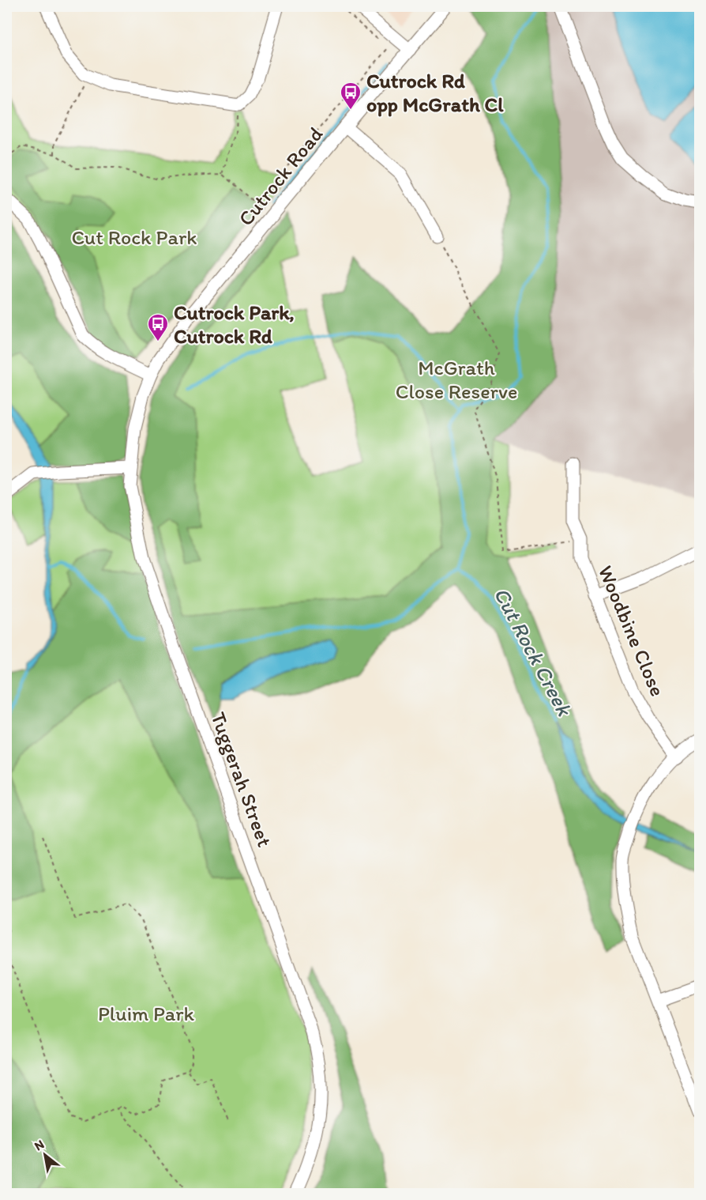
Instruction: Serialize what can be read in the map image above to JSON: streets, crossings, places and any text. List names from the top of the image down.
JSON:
{
  "streets": {
    "street": ["Cutrock Road", "Woodbine Close", "Tuggerah Street"]
  },
  "crossings": [
    ["Cutrock Road", "Tuggerah Street"]
  ],
  "water": ["Cut Rock Creek"],
  "parks": ["Cut Rock Park", "McGrath Close Reserve", "Pluim Park"],
  "places": {
    "bus stop": ["Cutrock Rd opp McGrath Cl", "Cutrock Park, Cutrock Rd"]
  },
  "north": "top left"
}
